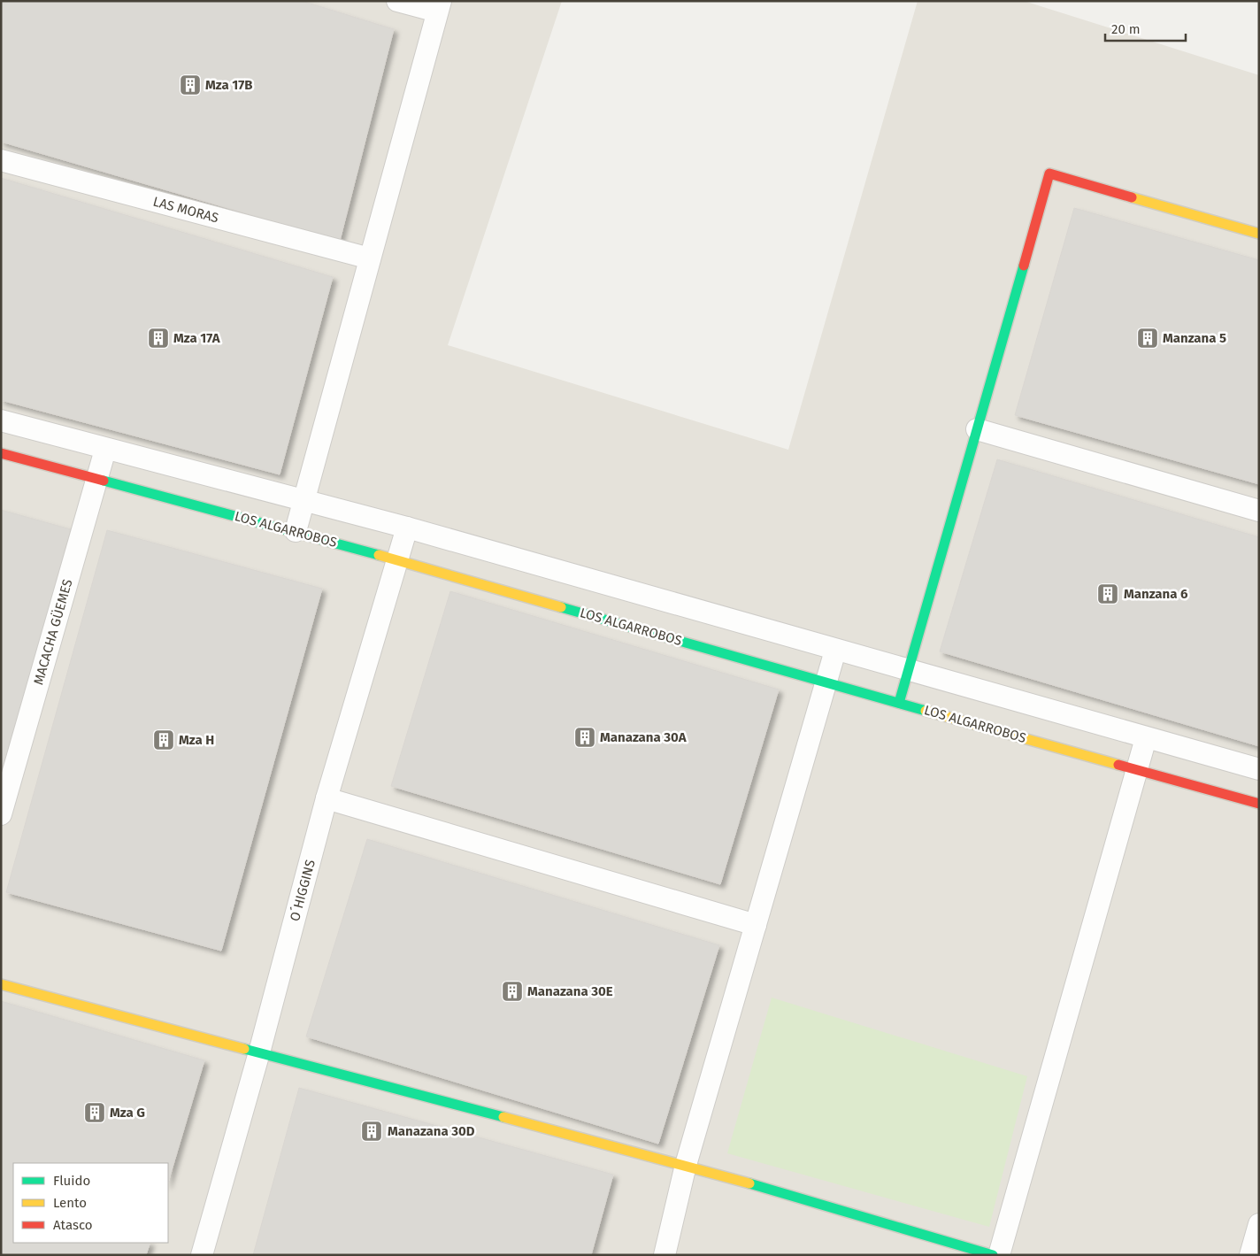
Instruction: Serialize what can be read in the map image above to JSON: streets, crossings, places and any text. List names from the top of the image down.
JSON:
{
  "streets": {
    "street": [
      "LAS MORAS",
      "LOS ALGARROBOS",
      "MACACHA GÜEMES",
      "O´HIGGINS"
    ]
  },
  "crossings": [
    ["LOS ALGARROBOS", "MACACHA GÜEMES"],
    ["LOS ALGARROBOS", "O´HIGGINS"]
  ],
  "places": {
    "building": [
      "Mza 17B",
      "Mza 17A",
      "Manzana 5",
      "Manzana 6",
      "Manazana 30A",
      "Mza H",
      "Manazana 30E",
      "Mza G",
      "Manazana 30D"
    ]
  },
  "legend": ["Fluido", "Lento", "Atasco"],
  "scale_bar": "20 m"
}
